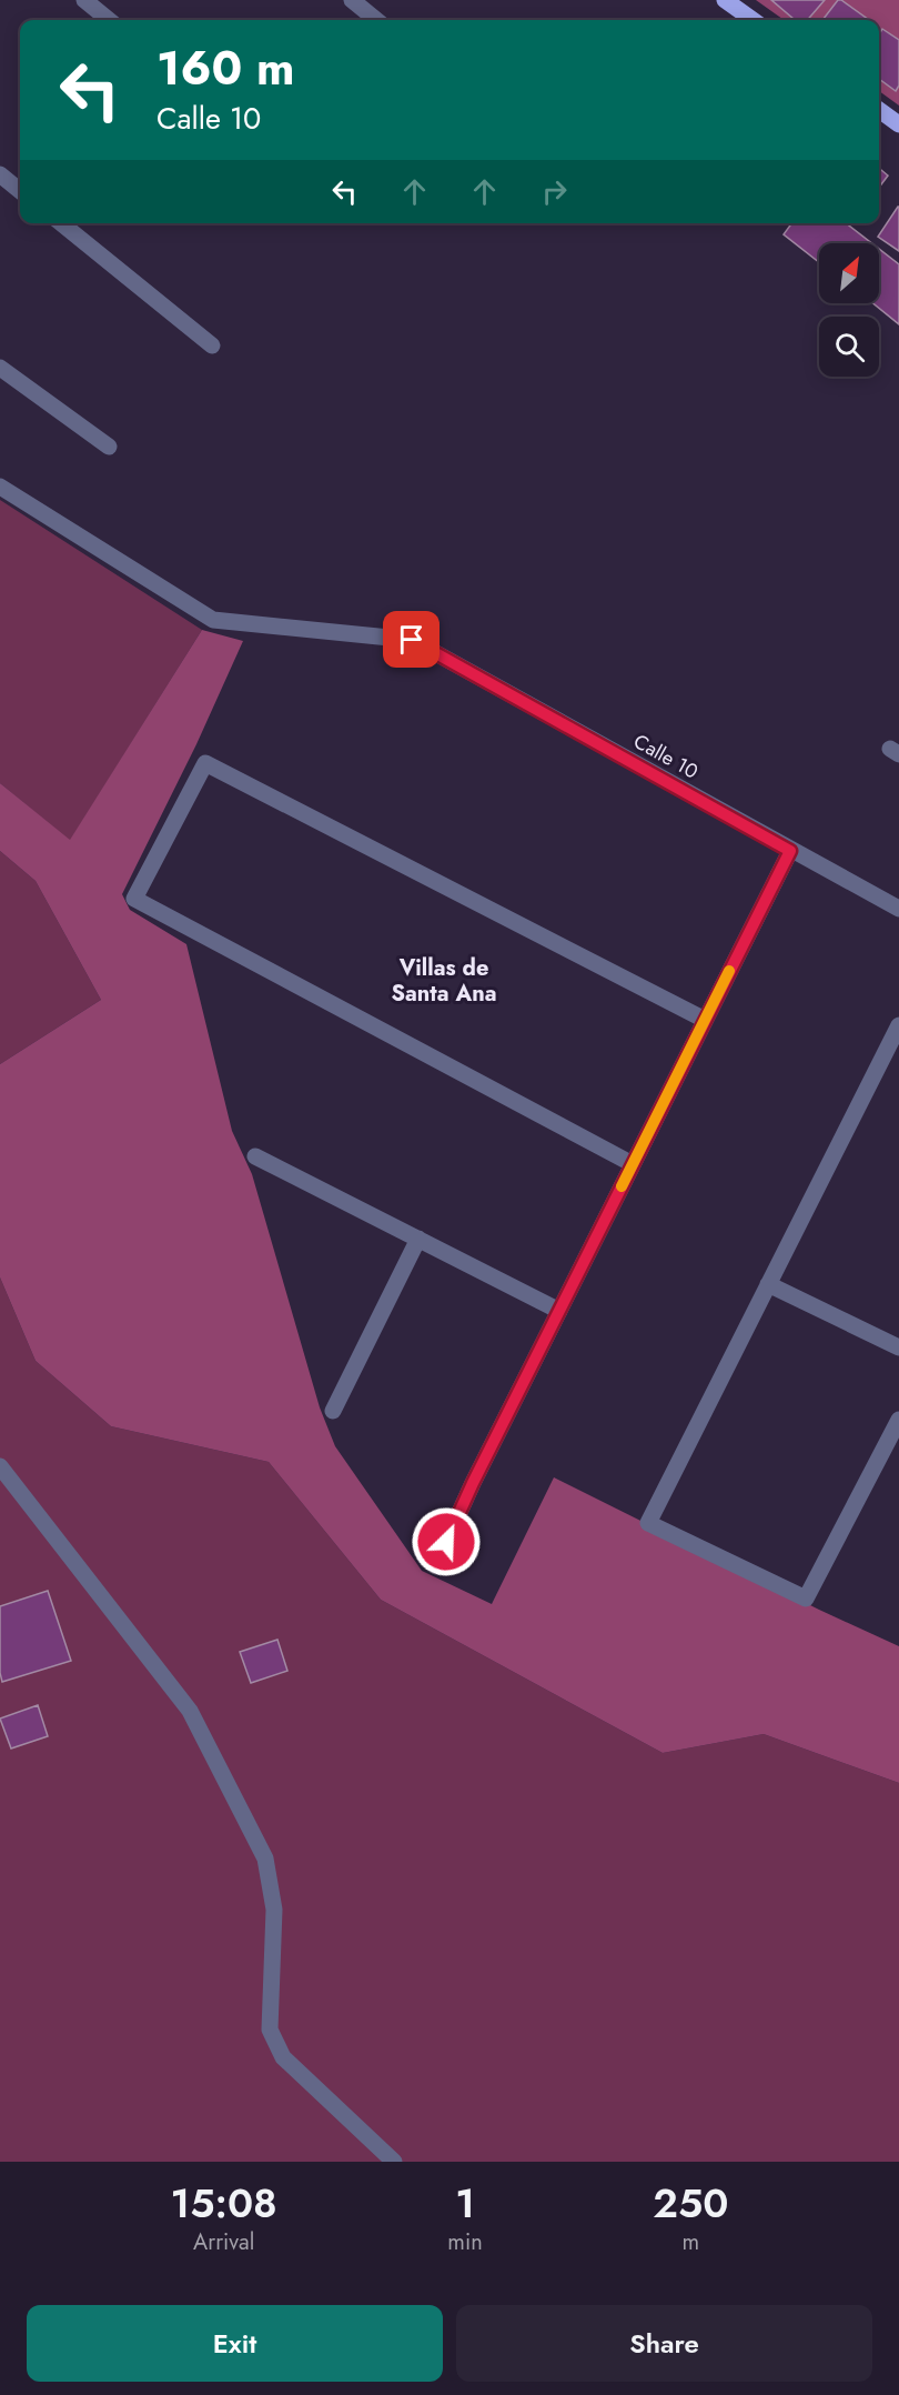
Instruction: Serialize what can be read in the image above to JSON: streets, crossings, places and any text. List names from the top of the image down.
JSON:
{
  "streets": {
    "street": ["Calle 10"]
  },
  "districts": ["Villas de Santa Ana"],
  "north": "top right",
  "page": {
    "turn": ["160 m", "Calle 10"],
    "eta": [
      "15:08",
      "Arrival",
      "1",
      "min",
      "250",
      "m"
    ],
    "buttons": ["Exit", "Share"]
  }
}
